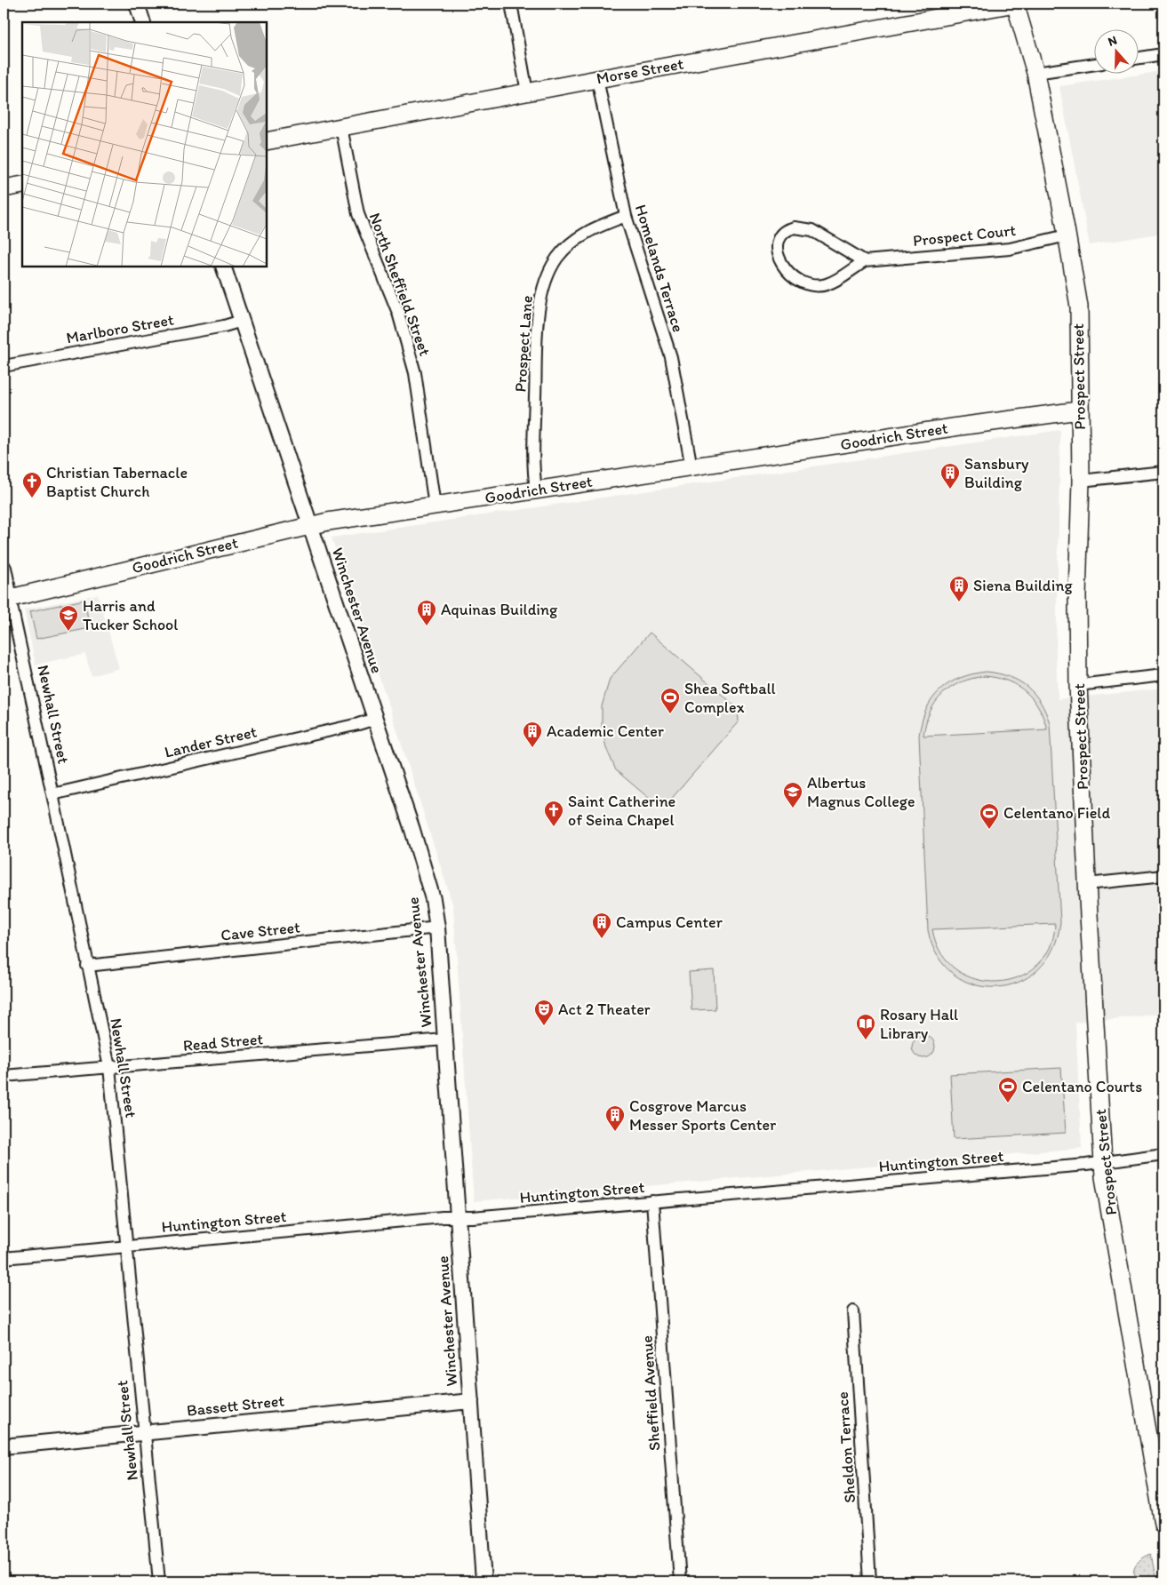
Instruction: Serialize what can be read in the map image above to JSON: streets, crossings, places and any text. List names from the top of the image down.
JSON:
{
  "streets": {
    "main road": ["Morse Street", "Prospect Street", "Goodrich Street"],
    "street": [
      "Prospect Court",
      "Homelands Terrace",
      "North Sheffield Street",
      "Marlboro Street",
      "Prospect Lane",
      "Winchester Avenue",
      "Newhall Street",
      "Lander Street",
      "Cave Street",
      "Read Street",
      "Huntington Street",
      "Sheffield Avenue",
      "Bassett Street",
      "Sheldon Terrace"
    ]
  },
  "crossings": [
    ["Morse Street", "Homelands Terrace"],
    ["Morse Street", "North Sheffield Street"],
    ["Morse Street", "Prospect Street"],
    ["Prospect Court", "Prospect Street"],
    ["Homelands Terrace", "Prospect Lane"],
    ["Homelands Terrace", "Goodrich Street"],
    ["North Sheffield Street", "Goodrich Street"],
    ["Marlboro Street", "Winchester Avenue"],
    ["Prospect Lane", "Goodrich Street"],
    ["Prospect Street", "Goodrich Street"],
    ["Prospect Street", "Huntington Street"],
    ["Goodrich Street", "Winchester Avenue"],
    ["Goodrich Street", "Newhall Street"],
    ["Winchester Avenue", "Lander Street"],
    ["Winchester Avenue", "Cave Street"],
    ["Winchester Avenue", "Read Street"],
    ["Winchester Avenue", "Huntington Street"],
    ["Winchester Avenue", "Bassett Street"],
    ["Newhall Street", "Lander Street"],
    ["Newhall Street", "Cave Street"],
    ["Newhall Street", "Read Street"],
    ["Newhall Street", "Huntington Street"],
    ["Newhall Street", "Bassett Street"],
    ["Huntington Street", "Sheffield Avenue"]
  ],
  "places": {
    "building": [
      "Sansbury Building",
      "Siena Building",
      "Aquinas Building",
      "Academic Center",
      "Campus Center",
      "Cosgrove Marcus Messer Sports Center"
    ],
    "church": ["Christian Tabernacle Baptist Church", "Saint Catherine of Seina Chapel"],
    "school or university": ["Harris and Tucker School", "Albertus Magnus College"],
    "sports": ["Shea Softball Complex", "Celentano Field", "Celentano Courts"],
    "theatre": ["Act 2 Theater"],
    "library": ["Rosary Hall Library"]
  },
  "north": "top"
}
